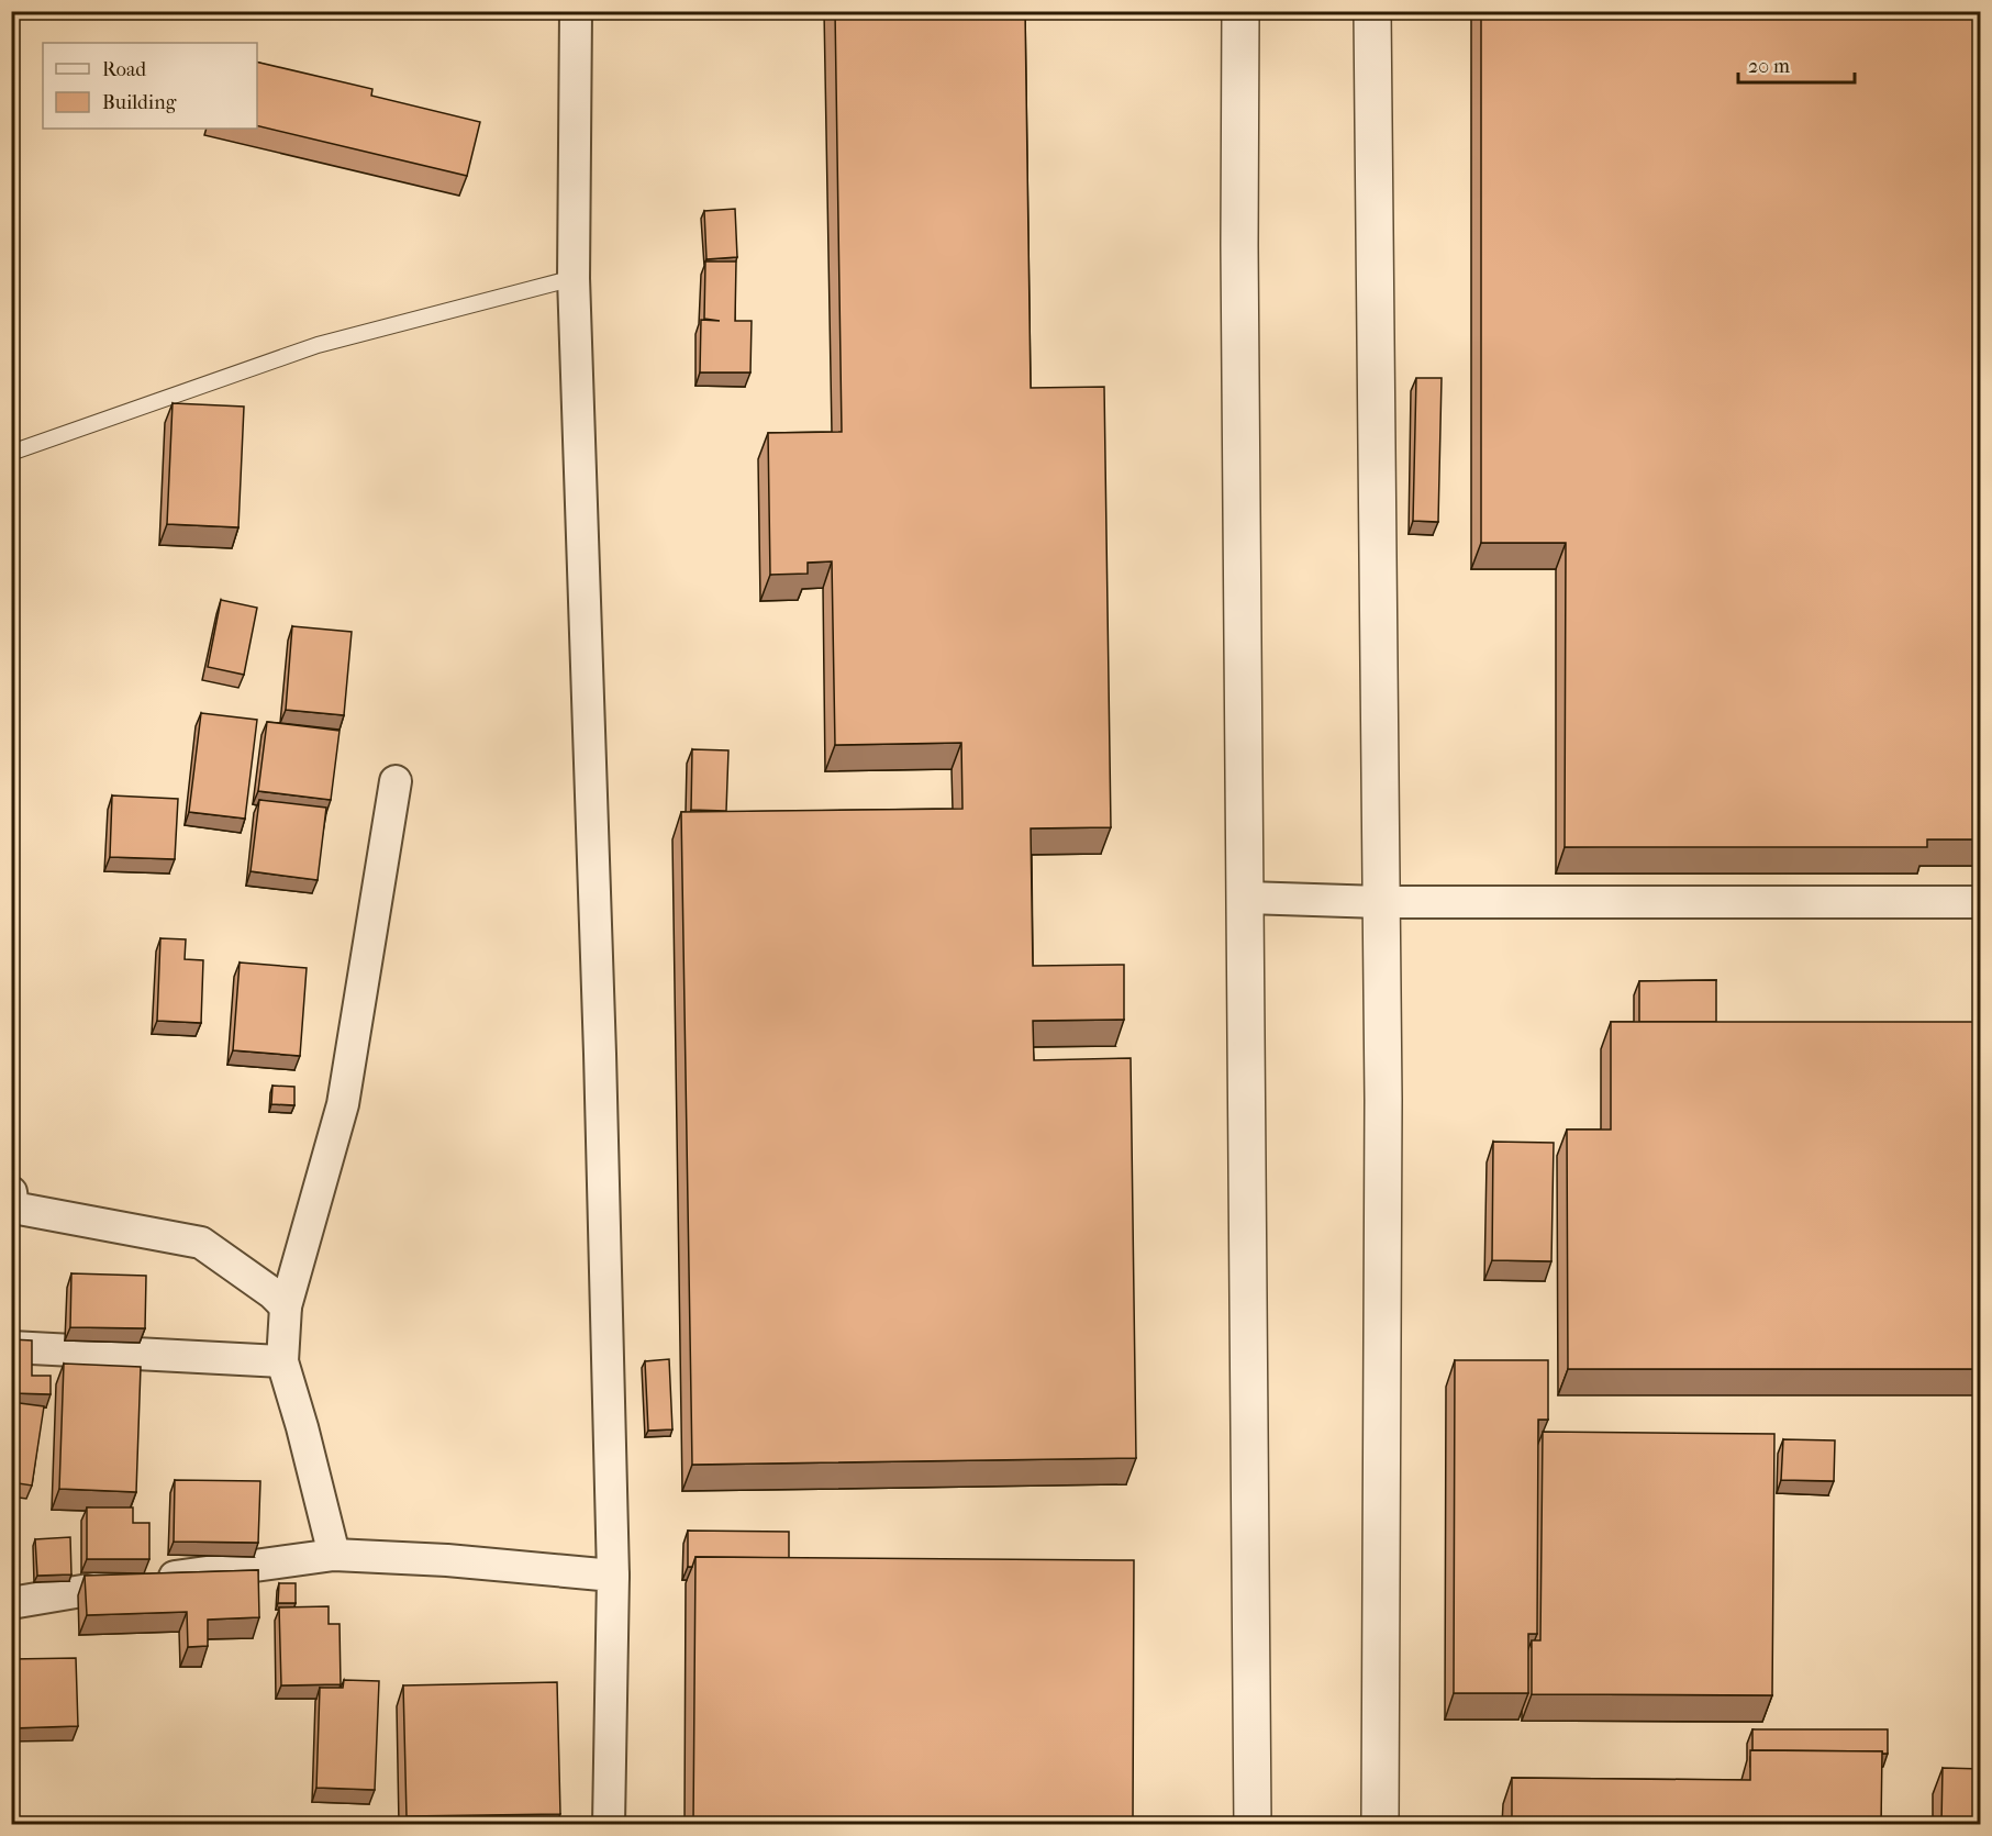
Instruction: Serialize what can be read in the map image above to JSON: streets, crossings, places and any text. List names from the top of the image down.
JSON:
{
  "legend": ["Road", "Building"],
  "scale_bar": "20 m"
}
